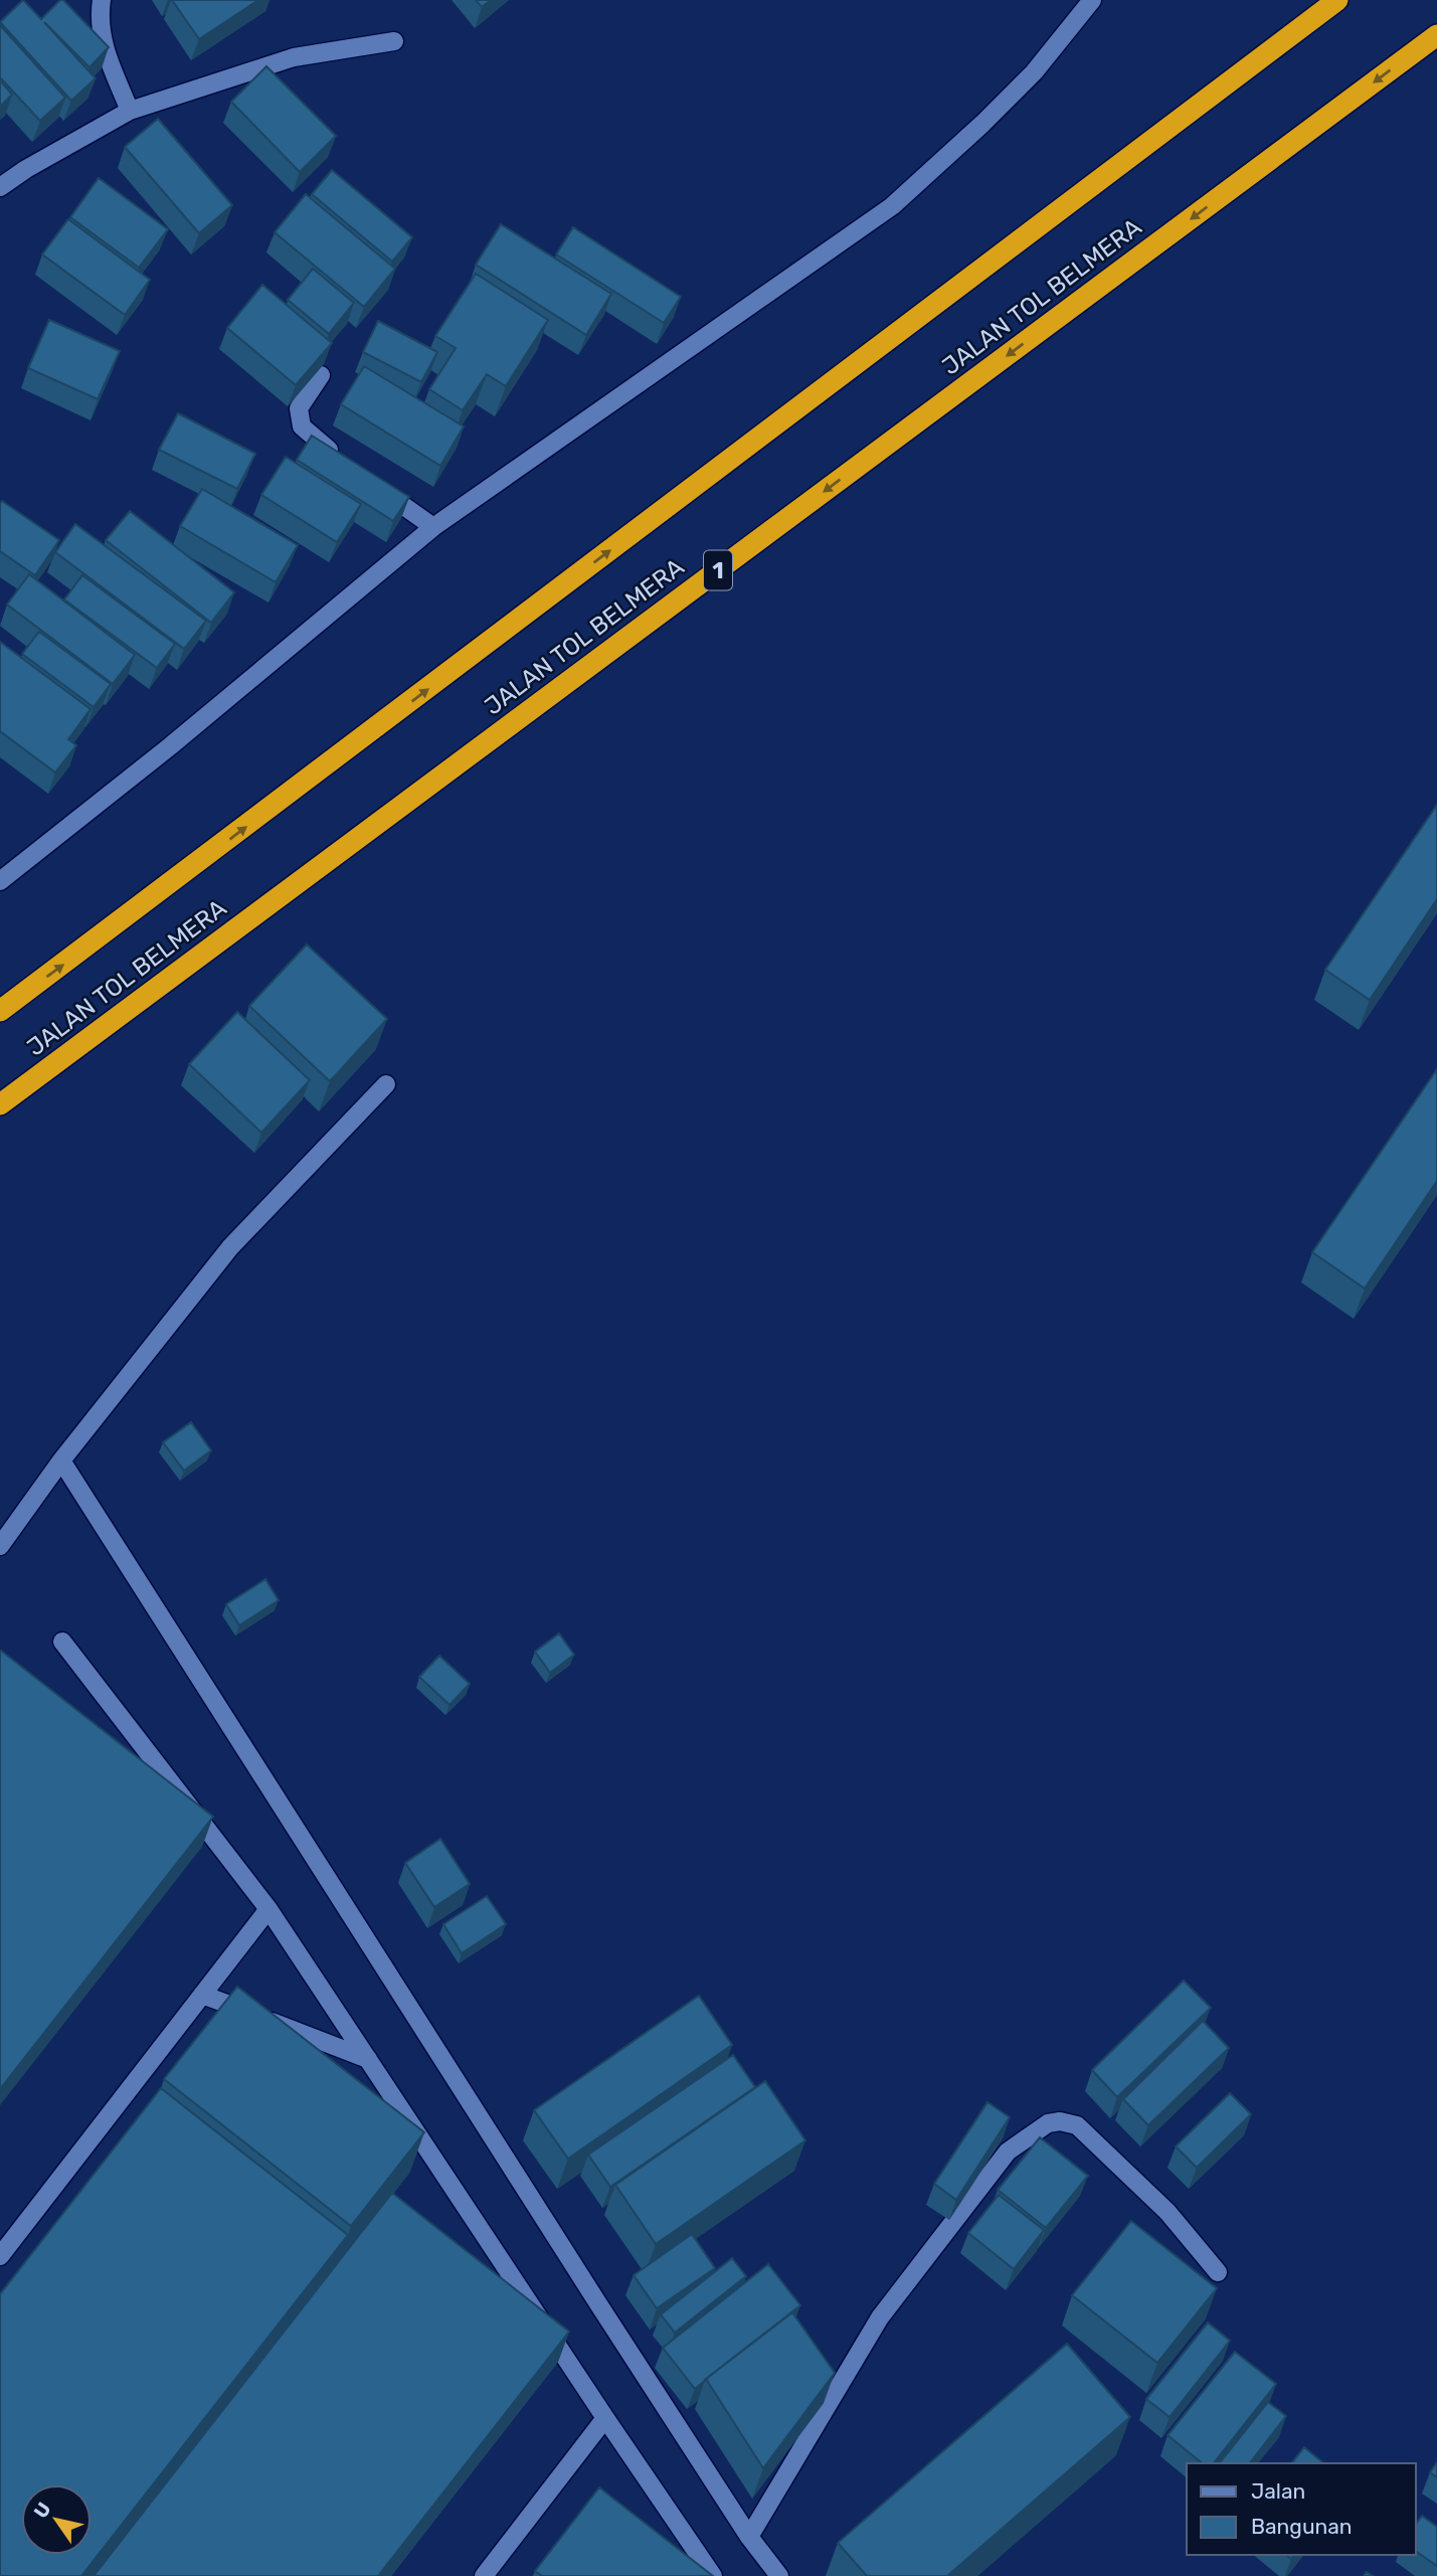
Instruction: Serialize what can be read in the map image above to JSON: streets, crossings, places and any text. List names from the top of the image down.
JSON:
{
  "streets": {
    "highway": ["JALAN TOL BELMERA", "1"]
  },
  "legend": ["Jalan", "Bangunan"],
  "north": "top left"
}
